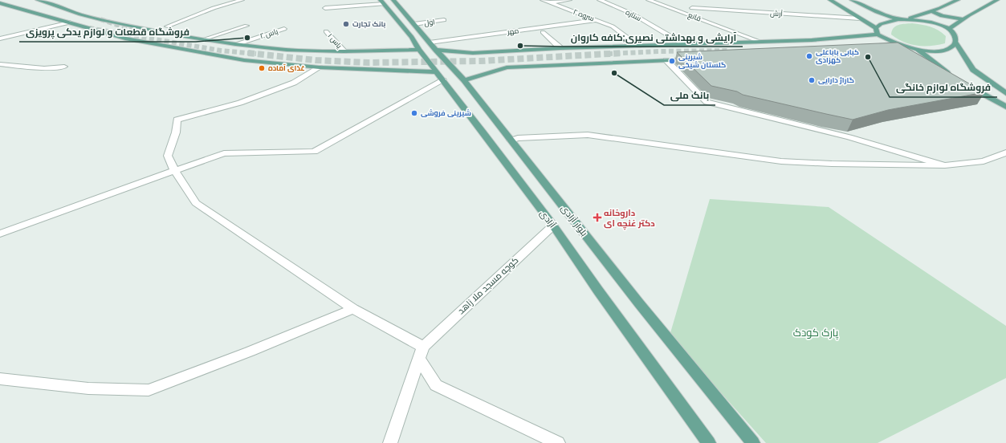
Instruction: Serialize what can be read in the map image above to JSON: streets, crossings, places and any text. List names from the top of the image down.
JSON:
{
  "streets": {
    "main road": ["آزادی", "بلوار آزادی"],
    "street": [
      "آرش",
      "سروه ۲",
      "ستاره",
      "قانع",
      "اول",
      "مهر",
      "یاس ۲",
      "یاس ۱",
      "کوچه مسجد ملا زاهد"
    ]
  },
  "crossings": [
    ["سروه ۲", "مهر"],
    ["اول", "بلوار آزادی"],
    ["مهر", "بلوار آزادی"],
    ["آزادی", "کوچه مسجد ملا زاهد"]
  ],
  "parks": ["پارک کودک"],
  "places": {
    "other": [
      "بانک تجارت",
      "فروشگاه قطعات و لوازم یدکی پرویزی",
      "آرایشی و بهداشتی نصیری;کافه کاروان",
      "کبابی باباعلی کهزادی",
      "فروشگاه لوازم خانگی",
      "شیرینی گلستان شیخی",
      "غذای آماده",
      "بانک ملی",
      "گاراژ دارایی",
      "شیرینی فروشی"
    ],
    "health": ["داروخانه دکتر غنچه ای"]
  }
}
